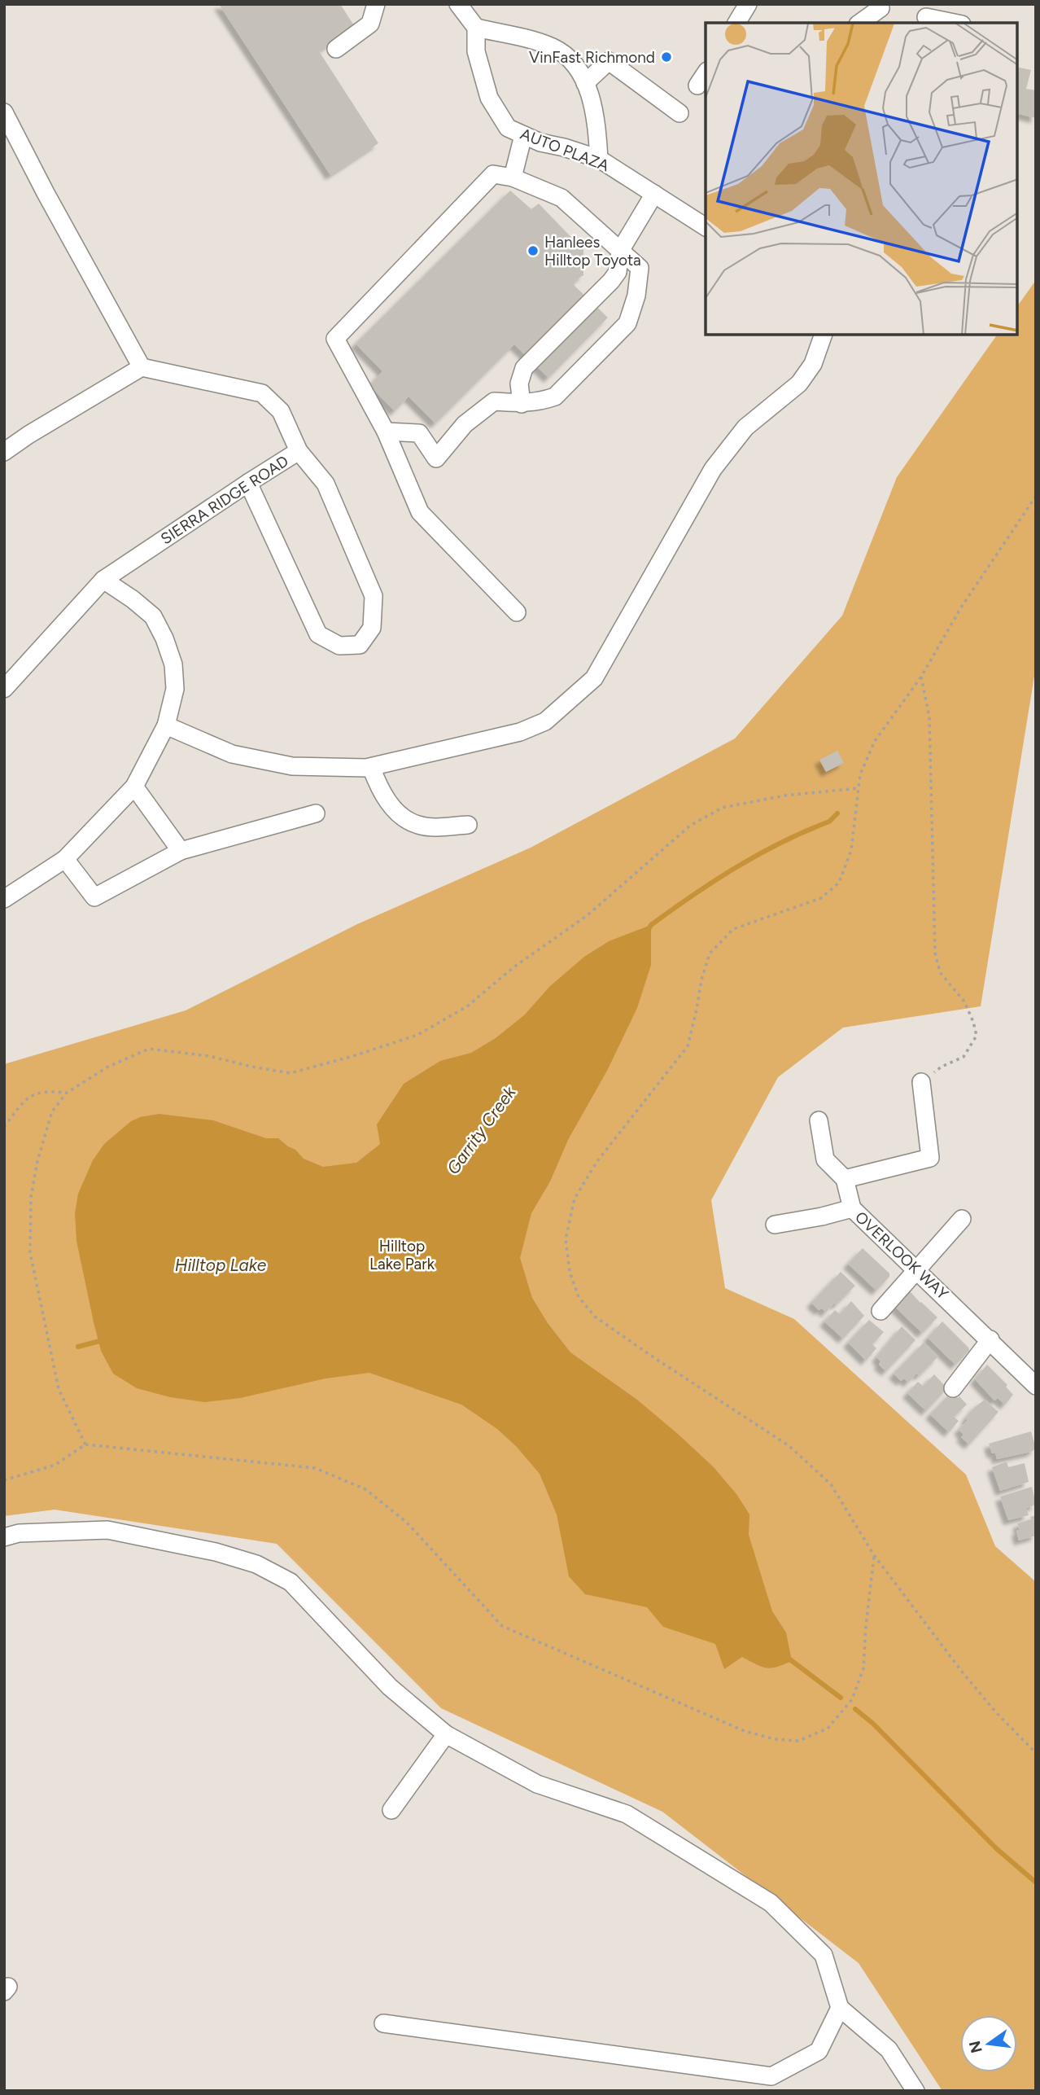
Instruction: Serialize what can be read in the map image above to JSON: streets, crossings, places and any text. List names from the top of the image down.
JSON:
{
  "streets": {
    "street": ["AUTO PLAZA", "SIERRA RIDGE ROAD", "OVERLOOK WAY"]
  },
  "water": ["Garrity Creek", "Hilltop Lake"],
  "parks": ["Hilltop Lake Park"],
  "places": ["VinFast Richmond", "Hanlees Hilltop Toyota"],
  "north": "left"
}
